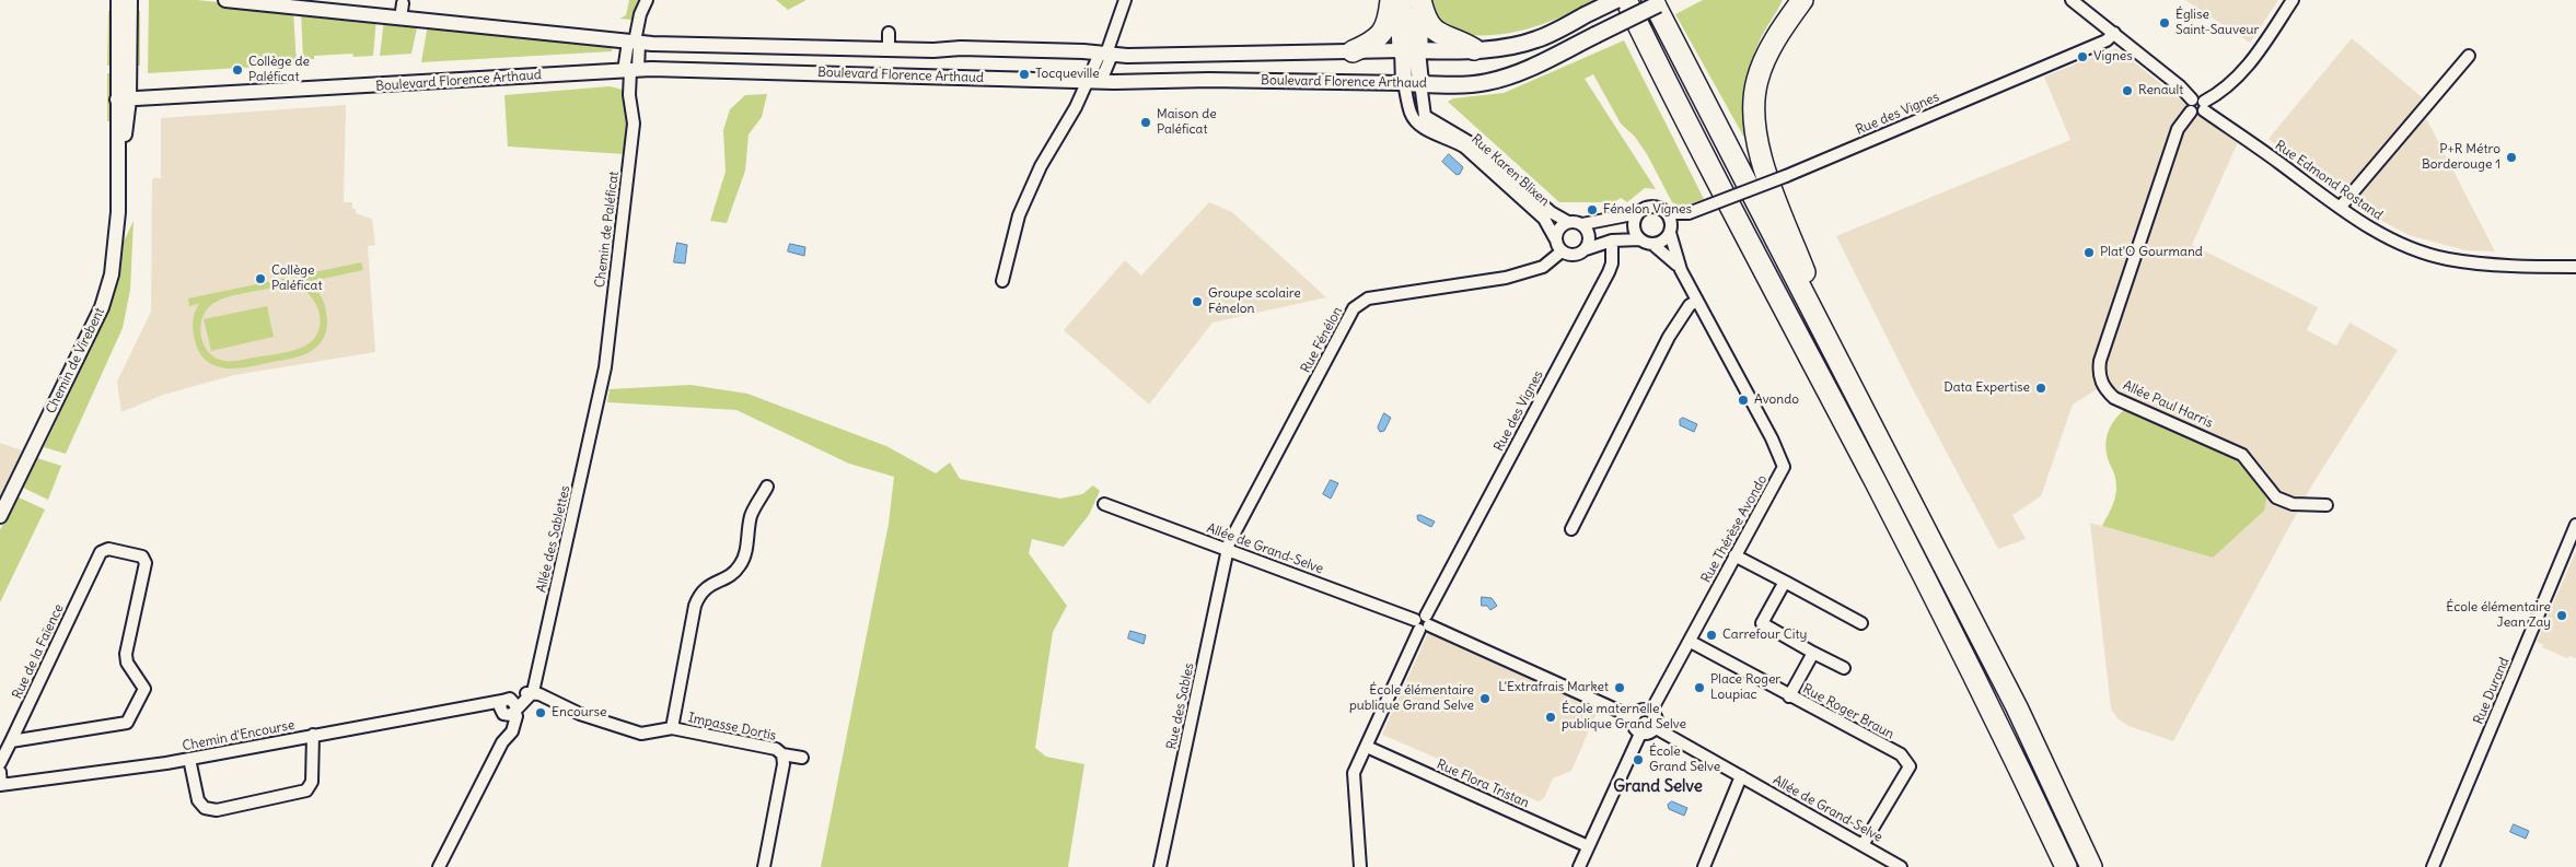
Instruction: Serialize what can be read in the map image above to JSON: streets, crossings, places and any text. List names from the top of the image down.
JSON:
{
  "streets": {
    "main road": ["Boulevard Florence Arthaud"],
    "street": [
      "Rue des Vignes",
      "Rue Karen Blixen",
      "Rue Edmond Rostand",
      "Chemin de Paléficat",
      "Rue Fénélon",
      "Chemin de Virebent",
      "Allée Paul Harris",
      "Rue Thérèse Avondo",
      "Allée des Sablettes",
      "Allée de Grand-Selve",
      "Rue de la Faïence",
      "Rue Durand",
      "Rue des Sables",
      "Rue Roger Braun",
      "Impasse Dortis",
      "Chemin d'Encourse",
      "Rue Flora Tristan"
    ]
  },
  "crossings": [
    ["Boulevard Florence Arthaud", "Rue Karen Blixen"],
    ["Boulevard Florence Arthaud", "Chemin de Paléficat"],
    ["Boulevard Florence Arthaud", "Chemin de Virebent"],
    ["Rue des Vignes", "Allée de Grand-Selve"],
    ["Rue des Vignes", "Rue Flora Tristan"],
    ["Rue Karen Blixen", "Rue Fénélon"],
    ["Rue Edmond Rostand", "Allée Paul Harris"],
    ["Chemin de Paléficat", "Allée des Sablettes"],
    ["Rue Fénélon", "Allée de Grand-Selve"],
    ["Rue Fénélon", "Rue des Sables"],
    ["Rue Thérèse Avondo", "Allée de Grand-Selve"],
    ["Rue Thérèse Avondo", "Rue Roger Braun"],
    ["Allée des Sablettes", "Impasse Dortis"],
    ["Allée de Grand-Selve", "Rue des Sables"],
    ["Allée de Grand-Selve", "Rue Roger Braun"]
  ],
  "districts": ["Grand Selve"],
  "places": [
    "Église Saint-Sauveur",
    "Vignes",
    "Collège de Paléficat",
    "Tocqueville",
    "Renault",
    "Maison de Paléficat",
    "P+R Métro Borderouge 1",
    "Fénelon Vignes",
    "Plat'O Gourmand",
    "Collège Paléficat",
    "Groupe scolaire Fénelon",
    "Data Expertise",
    "Avondo",
    "École élémentaire Jean Zay",
    "Carrefour City",
    "L'Extrafrais Market",
    "Place Roger Loupiac",
    "École élémentaire publique Grand Selve",
    "Encourse",
    "École maternelle publique Grand Selve",
    "École Grand Selve"
  ]
}
